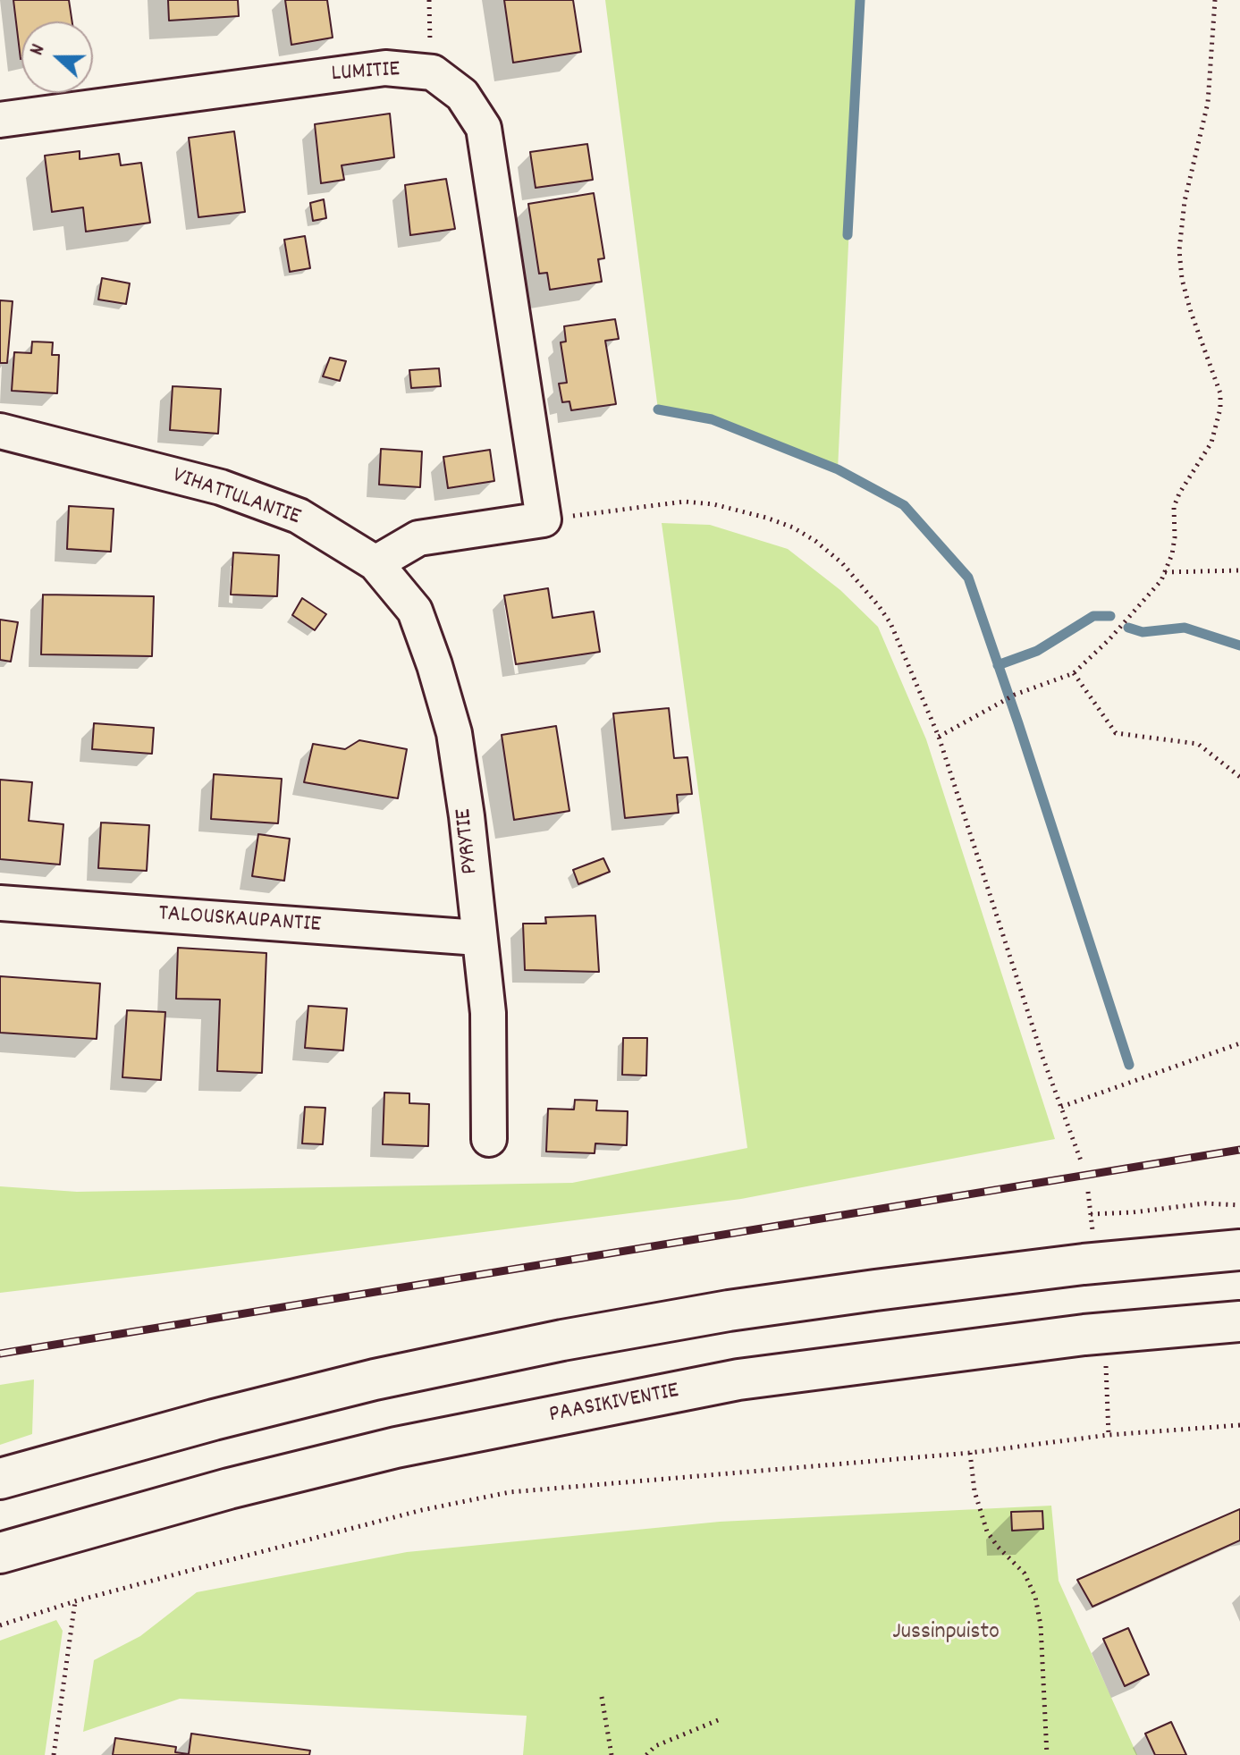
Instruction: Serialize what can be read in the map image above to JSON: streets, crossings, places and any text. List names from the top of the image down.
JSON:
{
  "streets": {
    "highway": ["PAASIKIVENTIE"],
    "street": [
      "LUMITIE",
      "VIHATTULANTIE",
      "PYRYTIE",
      "TALOUSKAUPANTIE"
    ]
  },
  "crossings": [
    ["VIHATTULANTIE", "PYRYTIE"],
    ["PYRYTIE", "TALOUSKAUPANTIE"]
  ],
  "parks": ["Jussinpuisto"],
  "north": "left"
}
